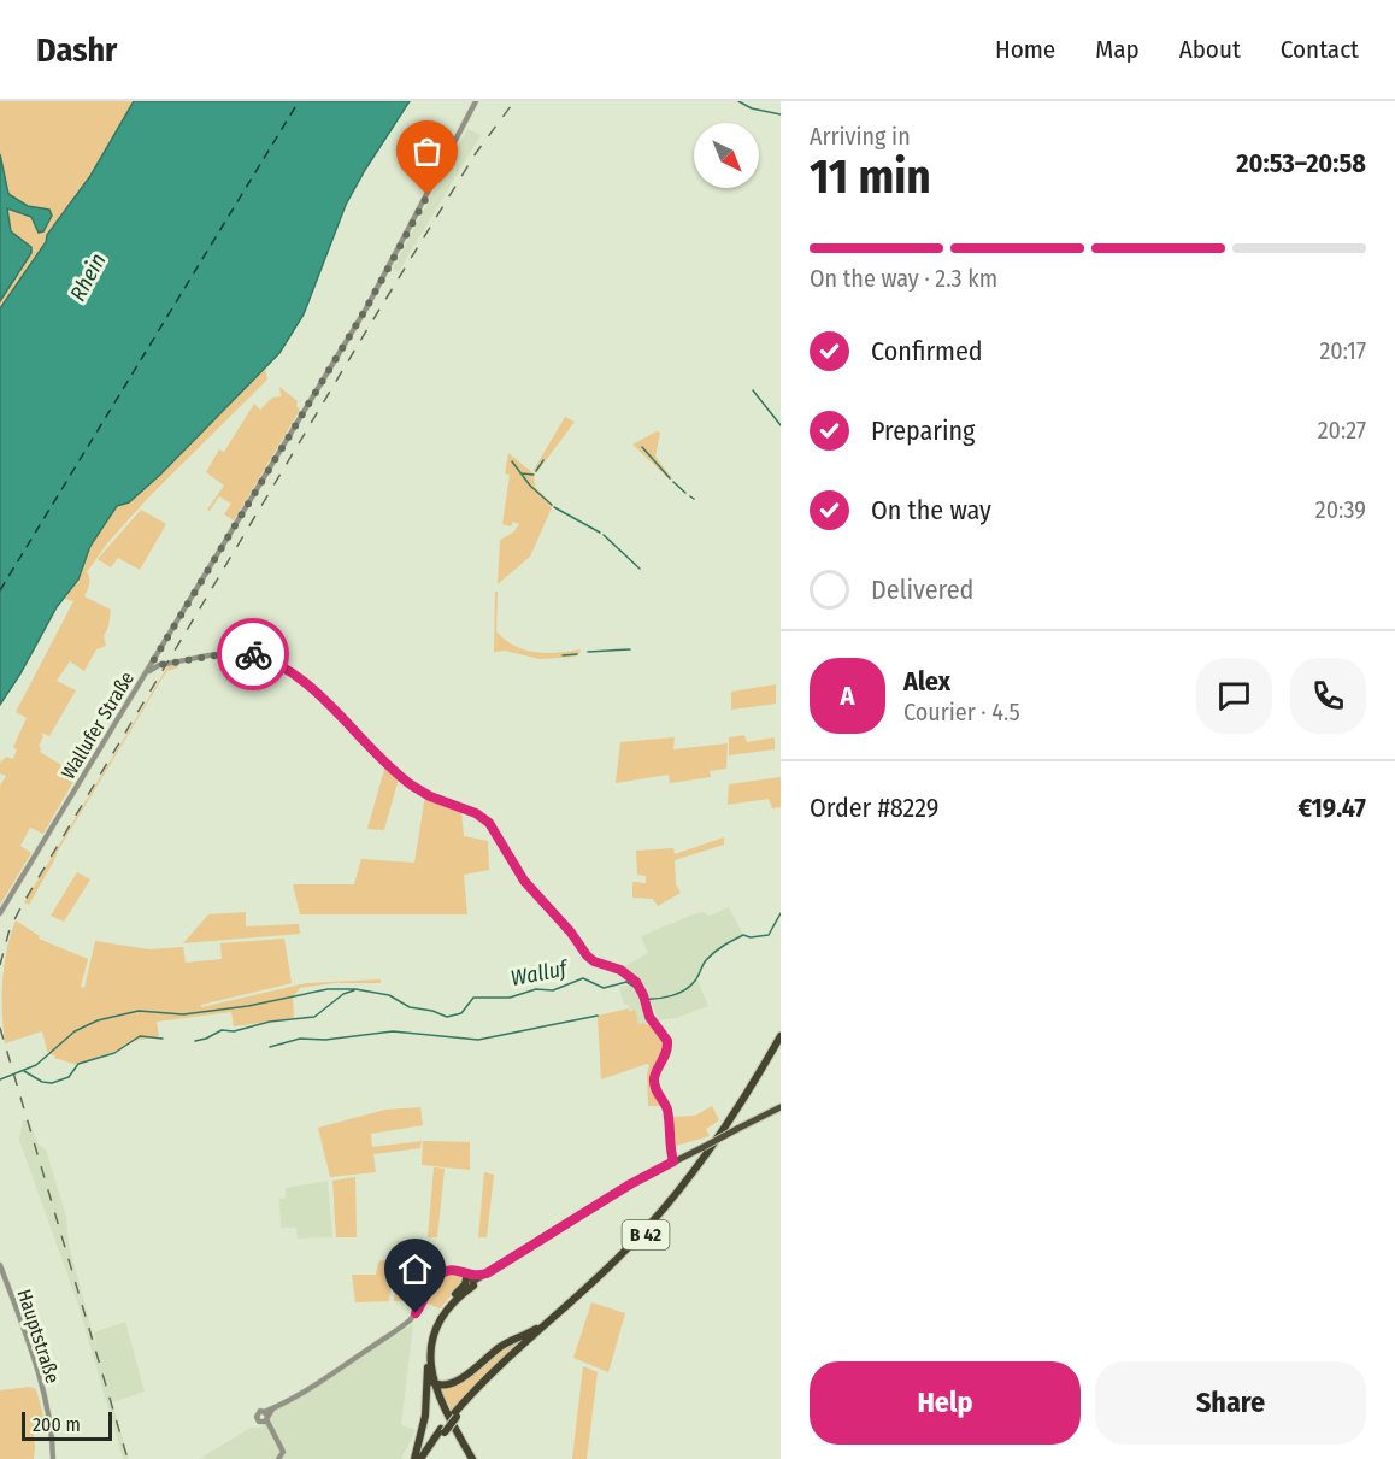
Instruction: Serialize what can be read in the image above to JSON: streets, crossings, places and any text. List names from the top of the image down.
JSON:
{
  "streets": {
    "highway": ["B 42"],
    "street": ["Wallufer Straße", "Hauptstraße"]
  },
  "water": ["Rhein", "Walluf"],
  "scale_bar": "200 m",
  "north": "bottom right",
  "page": {
    "header": "Dashr",
    "nav": [
      "Home",
      "Map",
      "About",
      "Contact"
    ],
    "heading": ["11 min", "Arriving in", "20:53–20:58"],
    "panel": [
      "Alex",
      "Courier · 4.5",
      "Order #8229",
      "€19.47"
    ],
    "bar": "On the way · 2.3 km",
    "list": [
      ["Confirmed", "20:17"],
      ["Preparing", "20:27"],
      ["On the way", "20:39"],
      "Delivered"
    ],
    "round": "A",
    "buttons": ["Help", "Share"],
    "scale": "200 m"
  }
}
